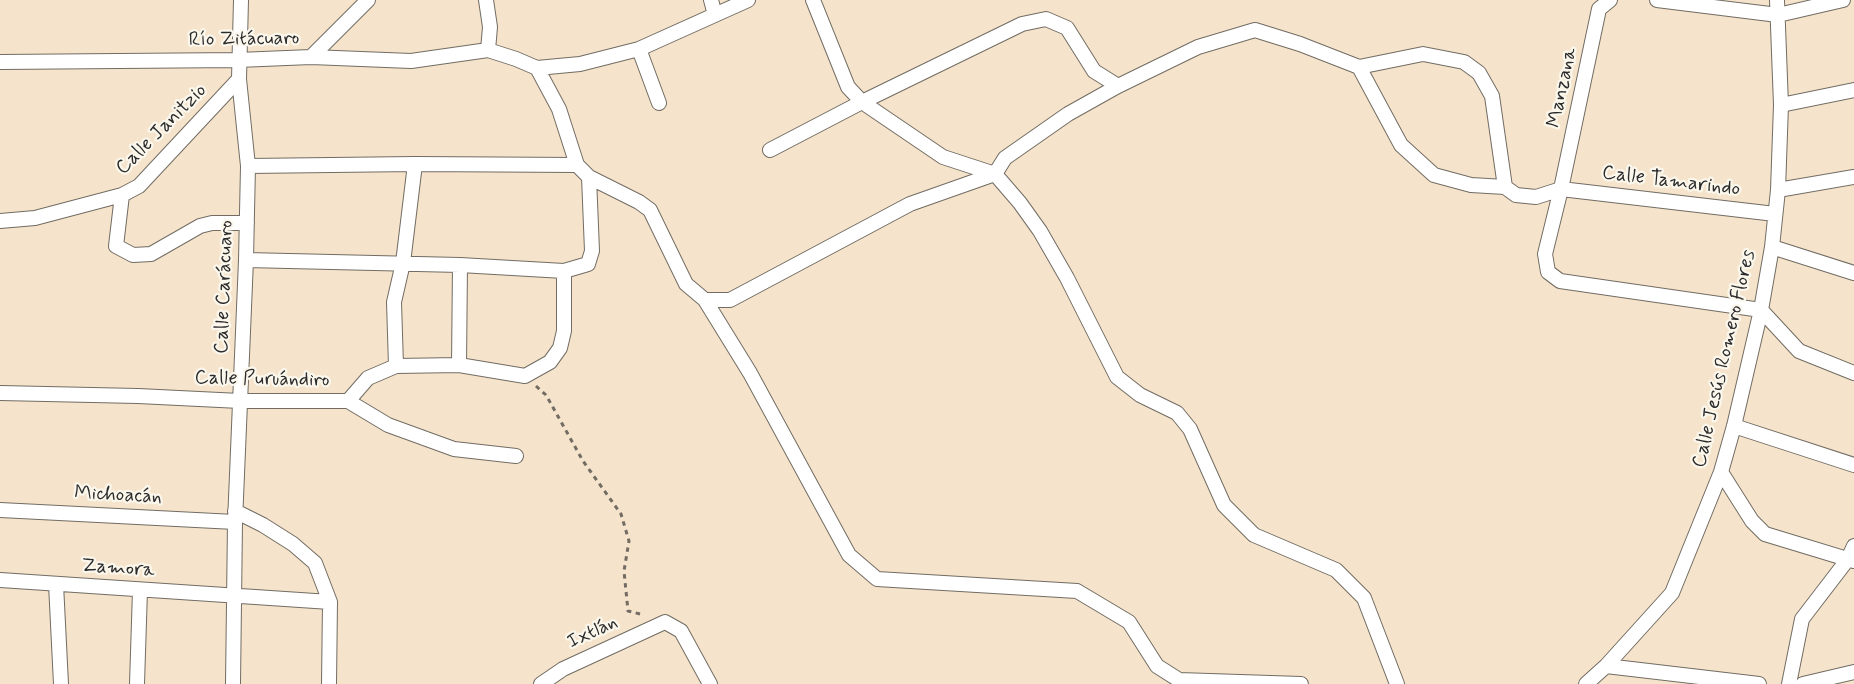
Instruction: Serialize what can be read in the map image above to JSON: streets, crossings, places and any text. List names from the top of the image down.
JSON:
{
  "streets": {
    "street": [
      "Río Zitácuaro",
      "Manzana",
      "Calle Janitzio",
      "Calle Tamarindo",
      "Calle Carácuaro",
      "Calle Jesús Romero Flores",
      "Calle Puruándiro",
      "Michoacán",
      "Zamora",
      "Ixtlán"
    ]
  },
  "crossings": [
    ["Río Zitácuaro", "Calle Carácuaro"],
    ["Manzana", "Calle Tamarindo"],
    ["Manzana", "Calle Jesús Romero Flores"],
    ["Calle Janitzio", "Calle Carácuaro"],
    ["Calle Tamarindo", "Calle Jesús Romero Flores"],
    ["Calle Carácuaro", "Calle Puruándiro"],
    ["Calle Carácuaro", "Michoacán"],
    ["Calle Carácuaro", "Zamora"]
  ]
}
